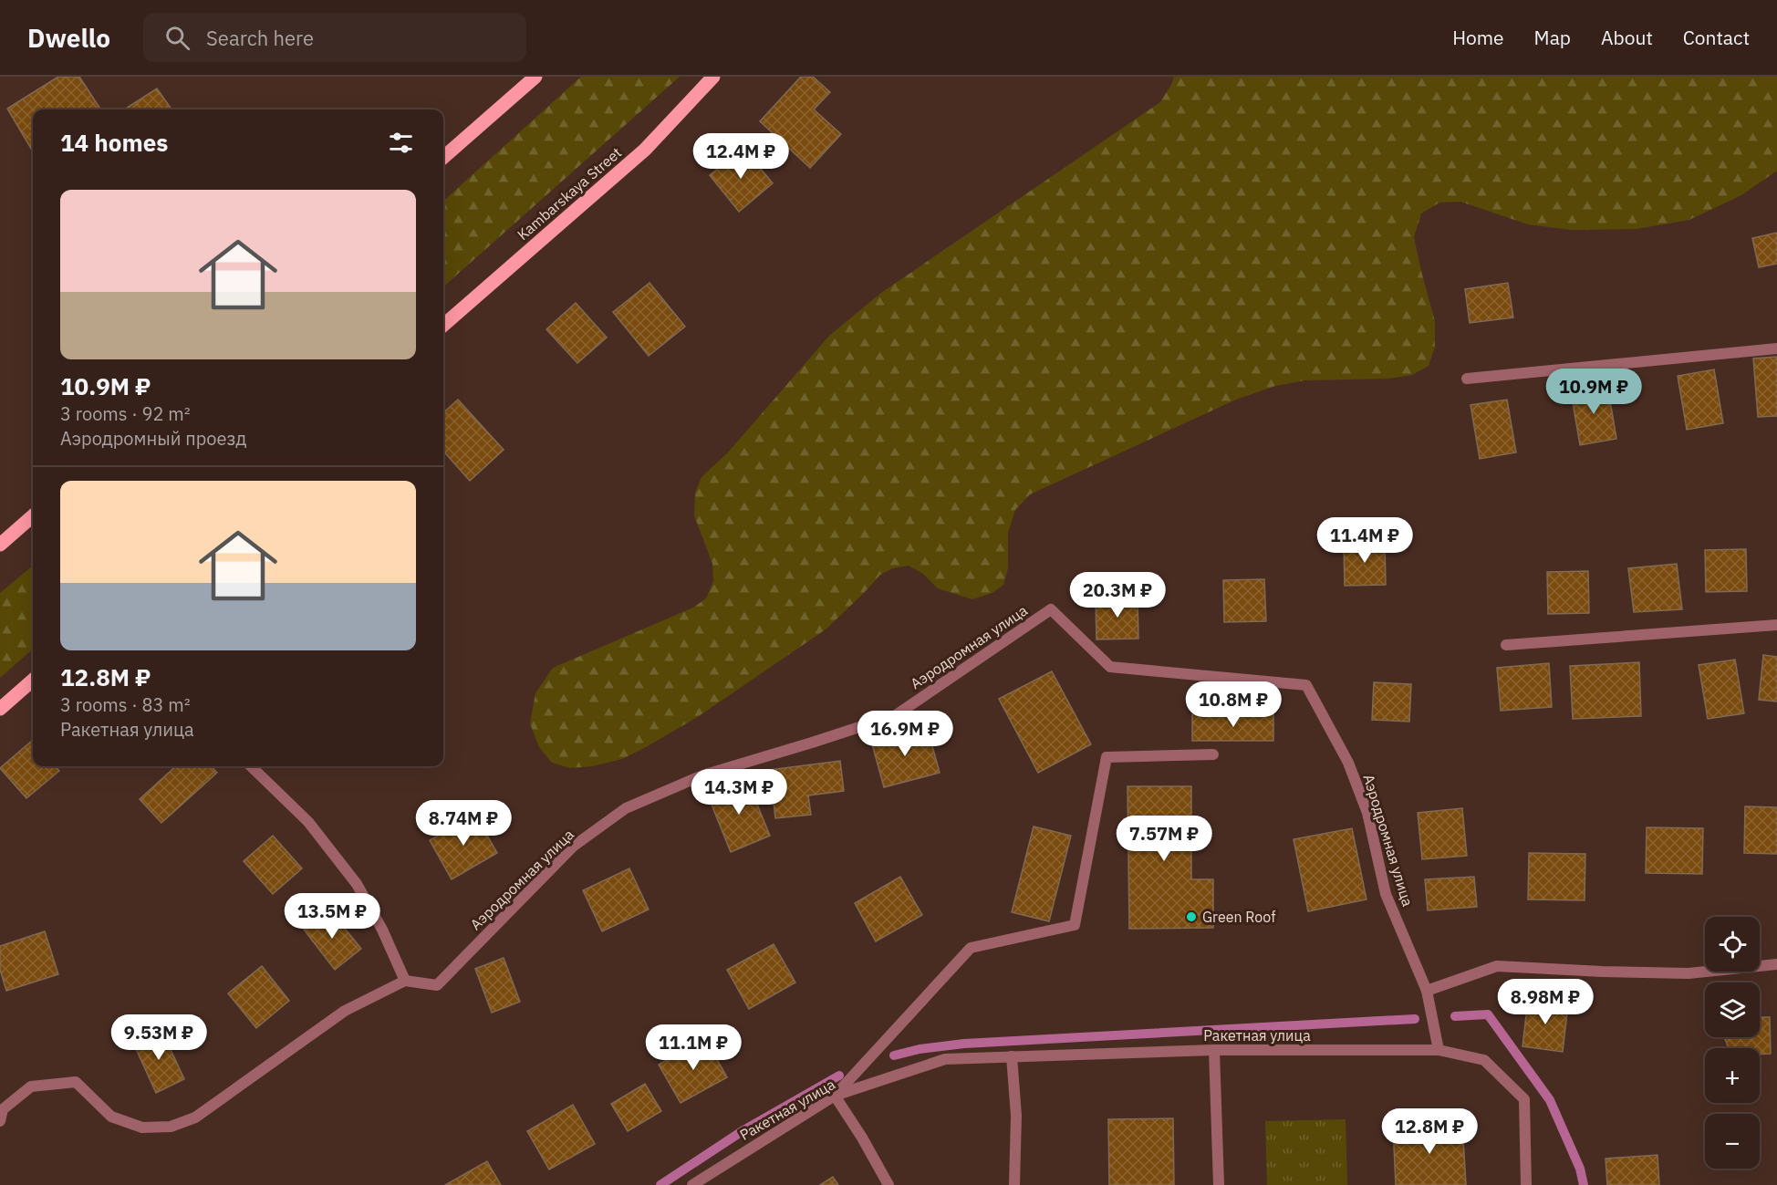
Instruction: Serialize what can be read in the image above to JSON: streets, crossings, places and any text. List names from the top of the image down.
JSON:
{
  "streets": {
    "main road": ["Kambarskaya Street"],
    "street": ["Аэродромная улица", "Ракетная улица"]
  },
  "places": ["Green Roof"],
  "page": {
    "header": "Dwello",
    "search": "Search here",
    "nav": [
      "Home",
      "Map",
      "About",
      "Contact"
    ],
    "heading": "14 homes",
    "price": [
      "12.4M ₽",
      "10.9M ₽",
      "11.4M ₽",
      "20.3M ₽",
      "10.8M ₽",
      "16.9M ₽",
      "14.3M ₽",
      "8.74M ₽",
      "7.57M ₽",
      "13.5M ₽",
      "8.98M ₽",
      "9.53M ₽",
      "11.1M ₽",
      "12.8M ₽"
    ],
    "list": [
      {
        "name": "10.9M ₽",
        "note": "3 rooms · 92 m² · Аэродромный проезд"
      },
      {
        "name": "12.8M ₽",
        "note": "3 rooms · 83 m² · Ракетная улица"
      }
    ],
    "map_buttons": ["+", "−"]
  }
}
